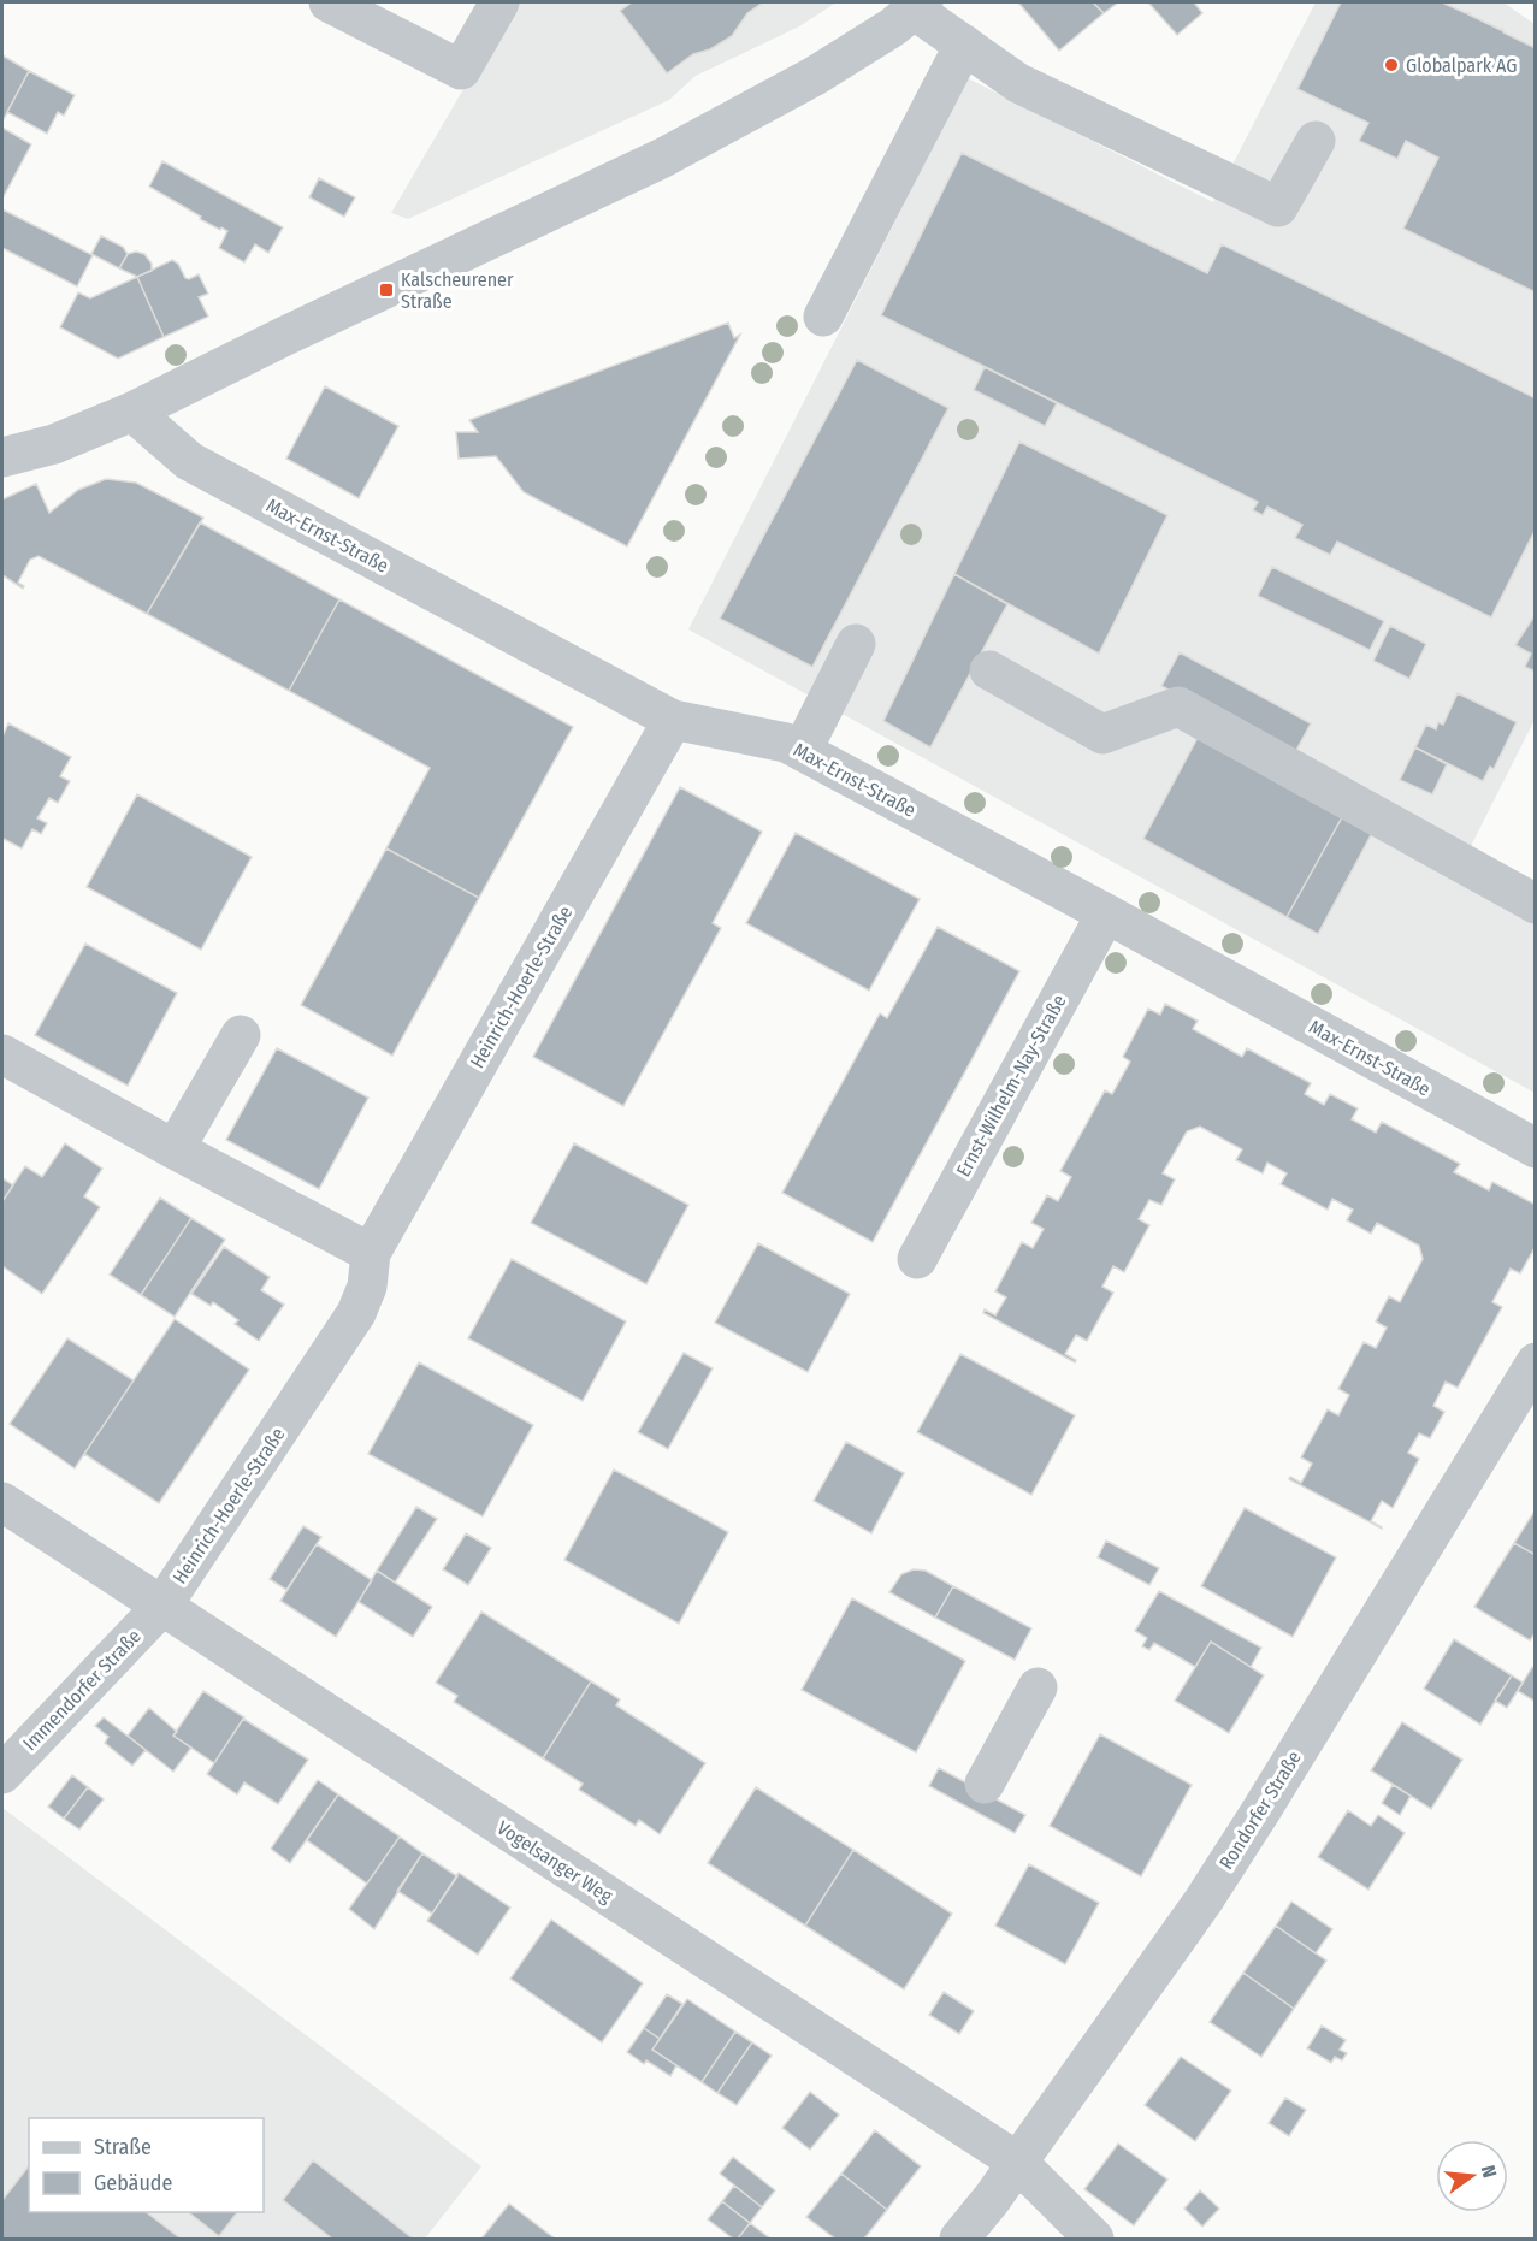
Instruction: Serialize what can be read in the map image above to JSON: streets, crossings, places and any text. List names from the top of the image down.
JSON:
{
  "streets": {
    "street": [
      "Max-Ernst-Straße",
      "Heinrich-Hoerle-Straße",
      "Ernst-Wilhelm-Nay-Straße",
      "Immendorfer Straße",
      "Rondorfer Straße",
      "Vogelsanger Weg"
    ]
  },
  "crossings": [
    ["Max-Ernst-Straße", "Heinrich-Hoerle-Straße"],
    ["Max-Ernst-Straße", "Ernst-Wilhelm-Nay-Straße"],
    ["Heinrich-Hoerle-Straße", "Immendorfer Straße"],
    ["Heinrich-Hoerle-Straße", "Vogelsanger Weg"],
    ["Immendorfer Straße", "Vogelsanger Weg"],
    ["Rondorfer Straße", "Vogelsanger Weg"]
  ],
  "places": {
    "other": ["Globalpark AG"],
    "transit": ["Kalscheurener Straße"]
  },
  "legend": ["Straße", "Gebäude"],
  "north": "right"
}
